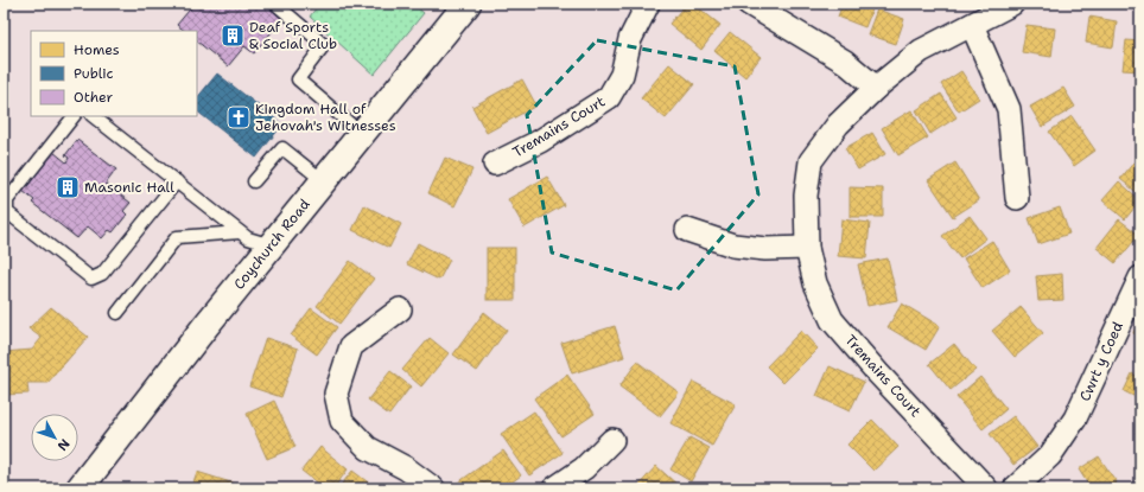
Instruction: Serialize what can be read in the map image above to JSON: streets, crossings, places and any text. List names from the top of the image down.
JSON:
{
  "streets": {
    "main road": ["Coychurch Road"],
    "street": ["Tremains Court", "Cwrt y Coed"]
  },
  "places": {
    "building": ["Deaf Sports & Social Club", "Masonic Hall"],
    "church": ["Kingdom Hall of Jehovah's Witnesses"]
  },
  "legend": ["Homes", "Public", "Other"],
  "north": "bottom right"
}
